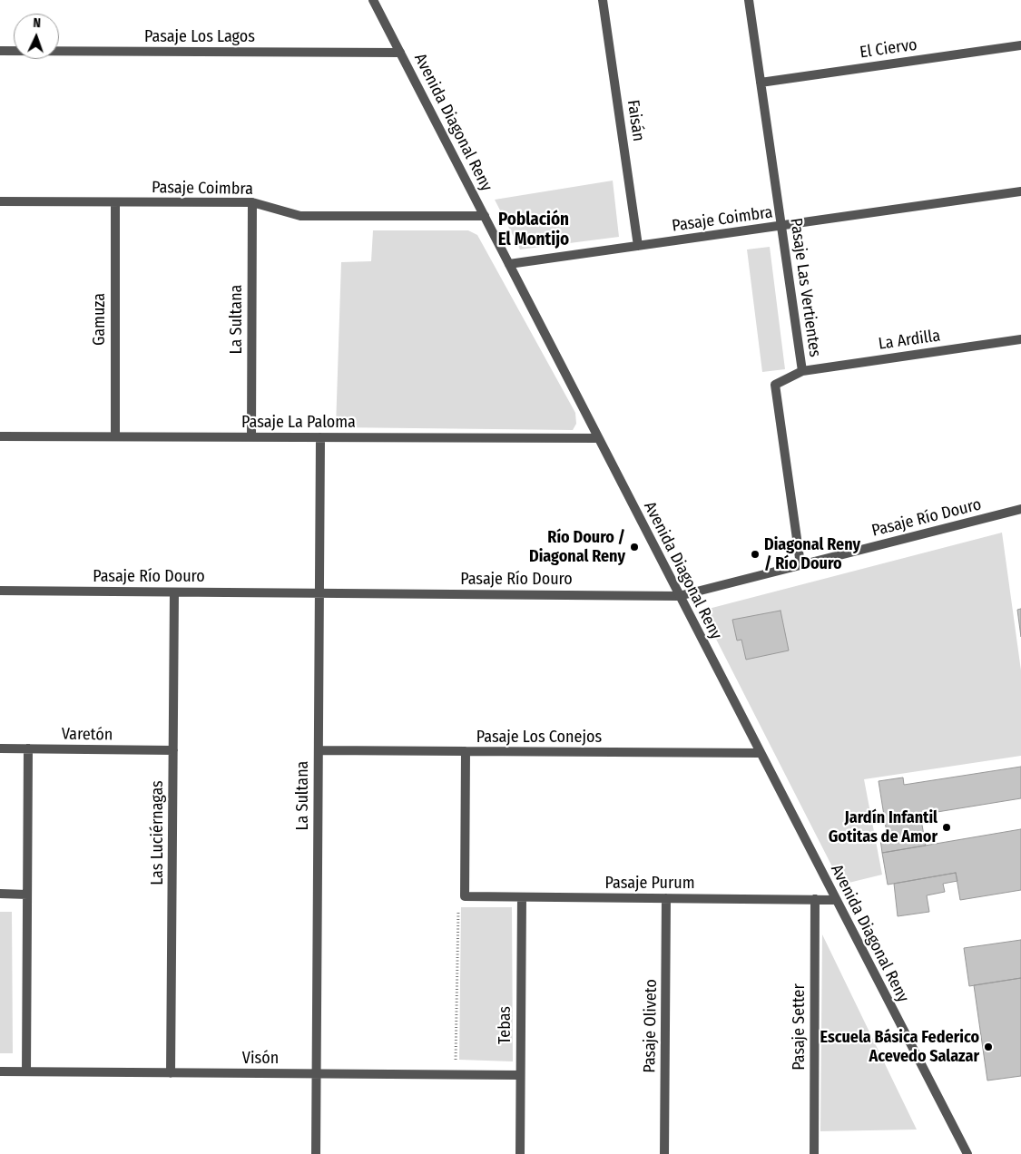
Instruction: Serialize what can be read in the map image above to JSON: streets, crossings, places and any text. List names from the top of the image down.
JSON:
{
  "streets": {
    "street": [
      "Pasaje Los Lagos",
      "El Ciervo",
      "Faisán",
      "Avenida Diagonal Reny",
      "Pasaje Coimbra",
      "Pasaje Las Vertientes",
      "Gamuza",
      "La Sultana",
      "La Ardilla",
      "Pasaje La Paloma",
      "Pasaje Río Douro",
      "Varetón",
      "Pasaje Los Conejos",
      "Las Luciérnagas",
      "Pasaje Purum",
      "Tebas",
      "Pasaje Oliveto",
      "Pasaje Setter",
      "Visón"
    ]
  },
  "crossings": [
    ["Pasaje Los Lagos", "Avenida Diagonal Reny"],
    ["El Ciervo", "Pasaje Las Vertientes"],
    ["Faisán", "Pasaje Coimbra"],
    ["Avenida Diagonal Reny", "Pasaje Coimbra"],
    ["Avenida Diagonal Reny", "Pasaje La Paloma"],
    ["Avenida Diagonal Reny", "Pasaje Río Douro"],
    ["Avenida Diagonal Reny", "Pasaje Los Conejos"],
    ["Avenida Diagonal Reny", "Pasaje Purum"],
    ["Pasaje Coimbra", "Pasaje Las Vertientes"],
    ["Pasaje Coimbra", "Gamuza"],
    ["Pasaje Coimbra", "La Sultana"],
    ["Pasaje Las Vertientes", "La Ardilla"],
    ["Pasaje Las Vertientes", "Pasaje Río Douro"],
    ["Gamuza", "Pasaje La Paloma"],
    ["La Sultana", "Pasaje La Paloma"],
    ["La Sultana", "Pasaje Río Douro"],
    ["La Sultana", "Pasaje Los Conejos"],
    ["La Sultana", "Visón"],
    ["Pasaje Río Douro", "Las Luciérnagas"],
    ["Varetón", "Las Luciérnagas"],
    ["Las Luciérnagas", "Visón"],
    ["Pasaje Purum", "Tebas"],
    ["Pasaje Purum", "Pasaje Oliveto"],
    ["Pasaje Purum", "Pasaje Setter"],
    ["Tebas", "Visón"]
  ],
  "districts": ["Población El Montijo"],
  "places": [
    "Río Douro / Diagonal Reny",
    "Diagonal Reny / Río Douro",
    "Jardín Infantil Gotitas de Amor",
    "Escuela Básica Federico Acevedo Salazar"
  ],
  "north": "top"
}
